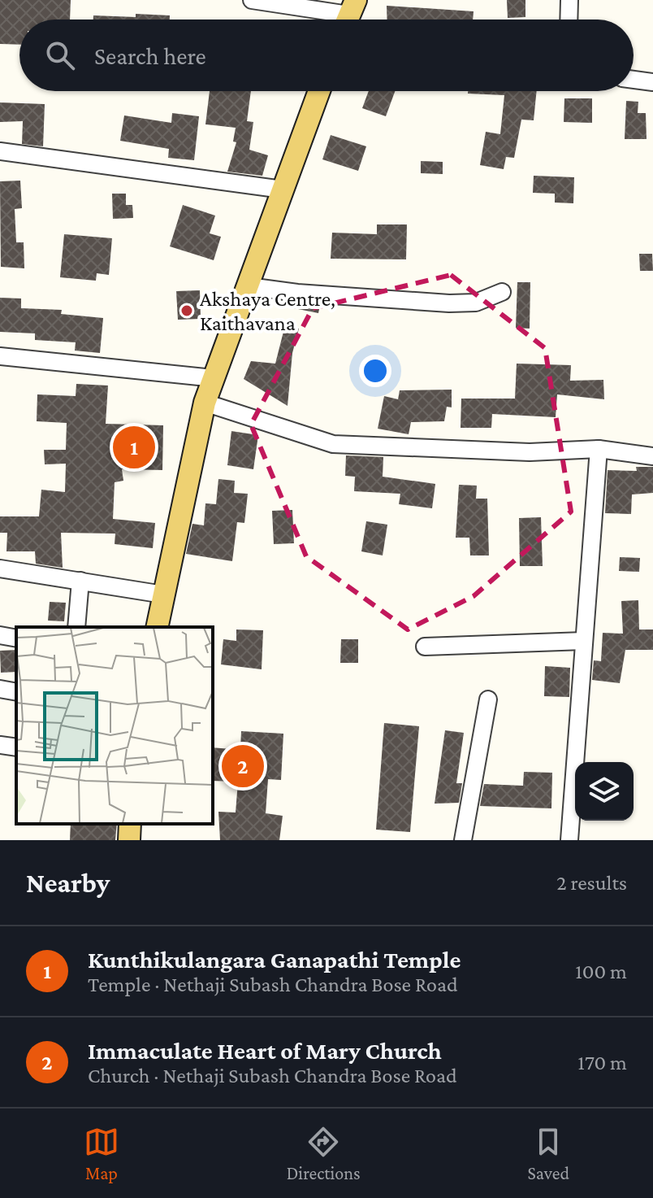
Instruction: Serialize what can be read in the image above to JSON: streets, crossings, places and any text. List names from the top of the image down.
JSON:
{
  "places": ["Akshaya Centre, Kaithavana"],
  "page": {
    "search": "Search here",
    "pins": ["1", "2"],
    "heading": ["Nearby", "2 results"],
    "list": [
      {
        "mark": "1",
        "name": "Kunthikulangara Ganapathi Temple",
        "note": "Temple · Nethaji Subash Chandra Bose Road",
        "value": "100 m"
      },
      {
        "mark": "2",
        "name": "Immaculate Heart of Mary Church",
        "note": "Church · Nethaji Subash Chandra Bose Road",
        "value": "170 m"
      }
    ],
    "nav": ["Map", "Directions", "Saved"]
  }
}
